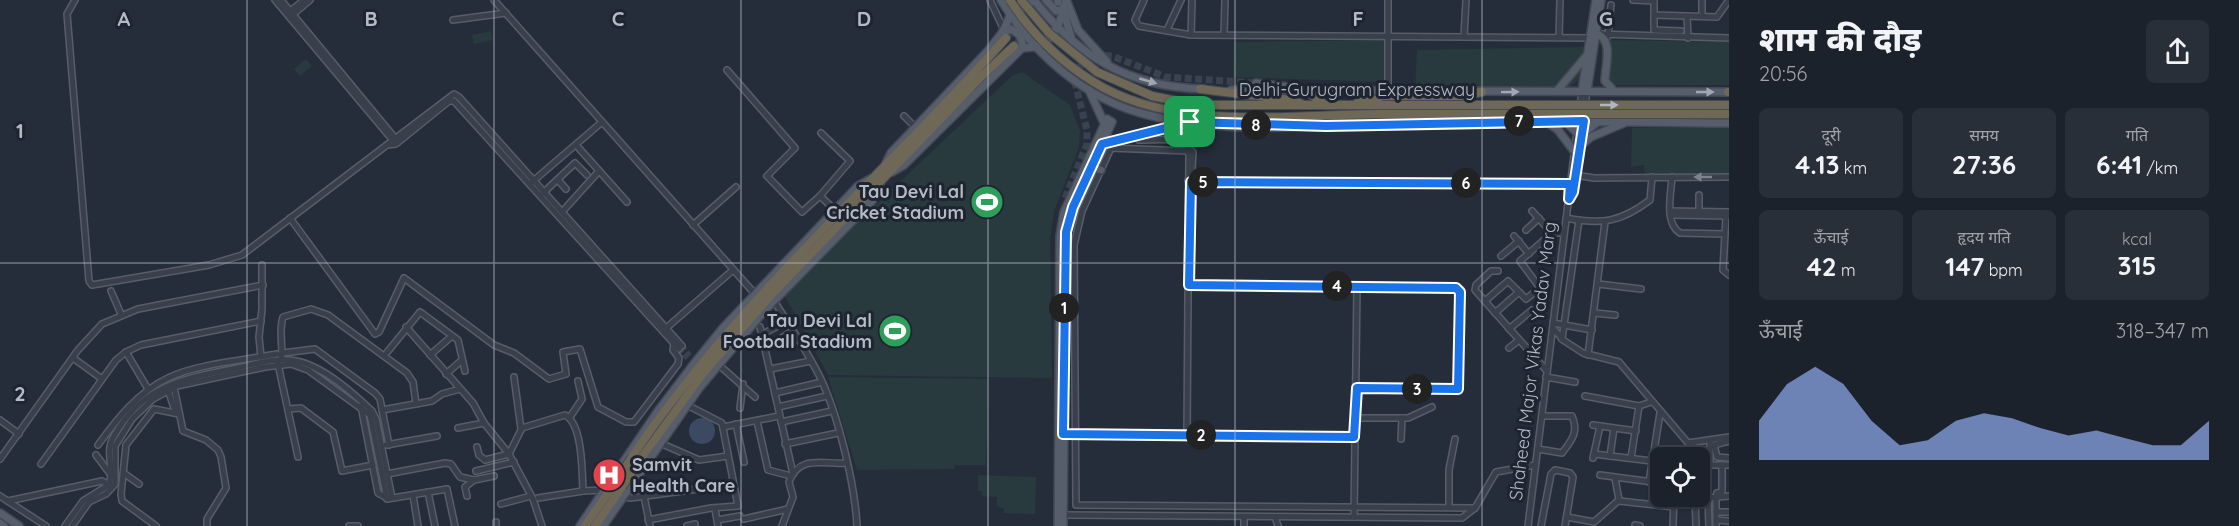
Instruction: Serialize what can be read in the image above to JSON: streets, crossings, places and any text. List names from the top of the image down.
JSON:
{
  "streets": {
    "highway": ["Delhi-Gurugram Expressway"],
    "main road": ["Shaheed Major Vikas Yadav Marg"]
  },
  "places": {
    "sports": ["Tau Devi Lal Cricket Stadium", "Tau Devi Lal Football Stadium"],
    "hospital": ["Samvit Health Care"]
  },
  "page": {
    "heading": ["शाम की दौड़", "20:56"],
    "stats": [
      ["दूरी", "4.13 km"],
      ["समय", "27:36"],
      ["गति", "6:41 /km"],
      ["ऊँचाई", "42 m"],
      ["हृदय गति", "147 bpm"],
      ["kcal", "315"]
    ],
    "pins": [
      "7",
      "8",
      "5",
      "6",
      "4",
      "1",
      "3",
      "2"
    ],
    "chart": ["ऊँचाई", "318–347 m"]
  },
  "grid": {
    "columns": [
      "A",
      "B",
      "C",
      "D",
      "E",
      "F",
      "G"
    ],
    "rows": ["1", "2"]
  }
}
